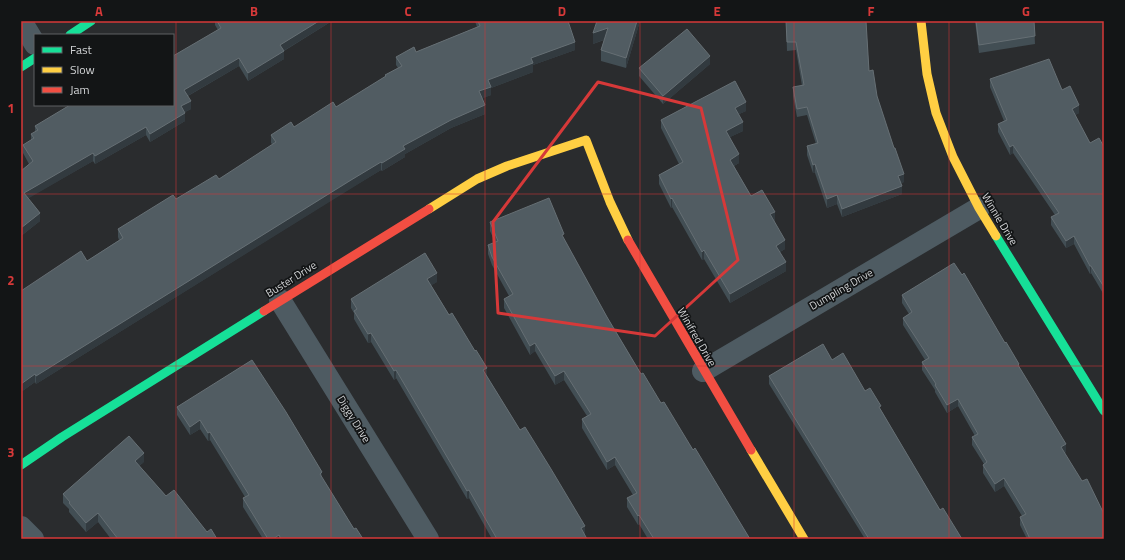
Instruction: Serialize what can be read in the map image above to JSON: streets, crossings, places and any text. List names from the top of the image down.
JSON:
{
  "streets": {
    "street": [
      "Winnie Drive",
      "Buster Drive",
      "Dumpling Drive",
      "Winifred Drive",
      "Diggy Drive"
    ]
  },
  "crossings": [
    ["Winnie Drive", "Dumpling Drive"],
    ["Buster Drive", "Winifred Drive"],
    ["Buster Drive", "Diggy Drive"],
    ["Dumpling Drive", "Winifred Drive"]
  ],
  "legend": ["Fast", "Slow", "Jam"],
  "grid": {
    "columns": [
      "A",
      "B",
      "C",
      "D",
      "E",
      "F",
      "G"
    ],
    "rows": ["1", "2", "3"]
  }
}
